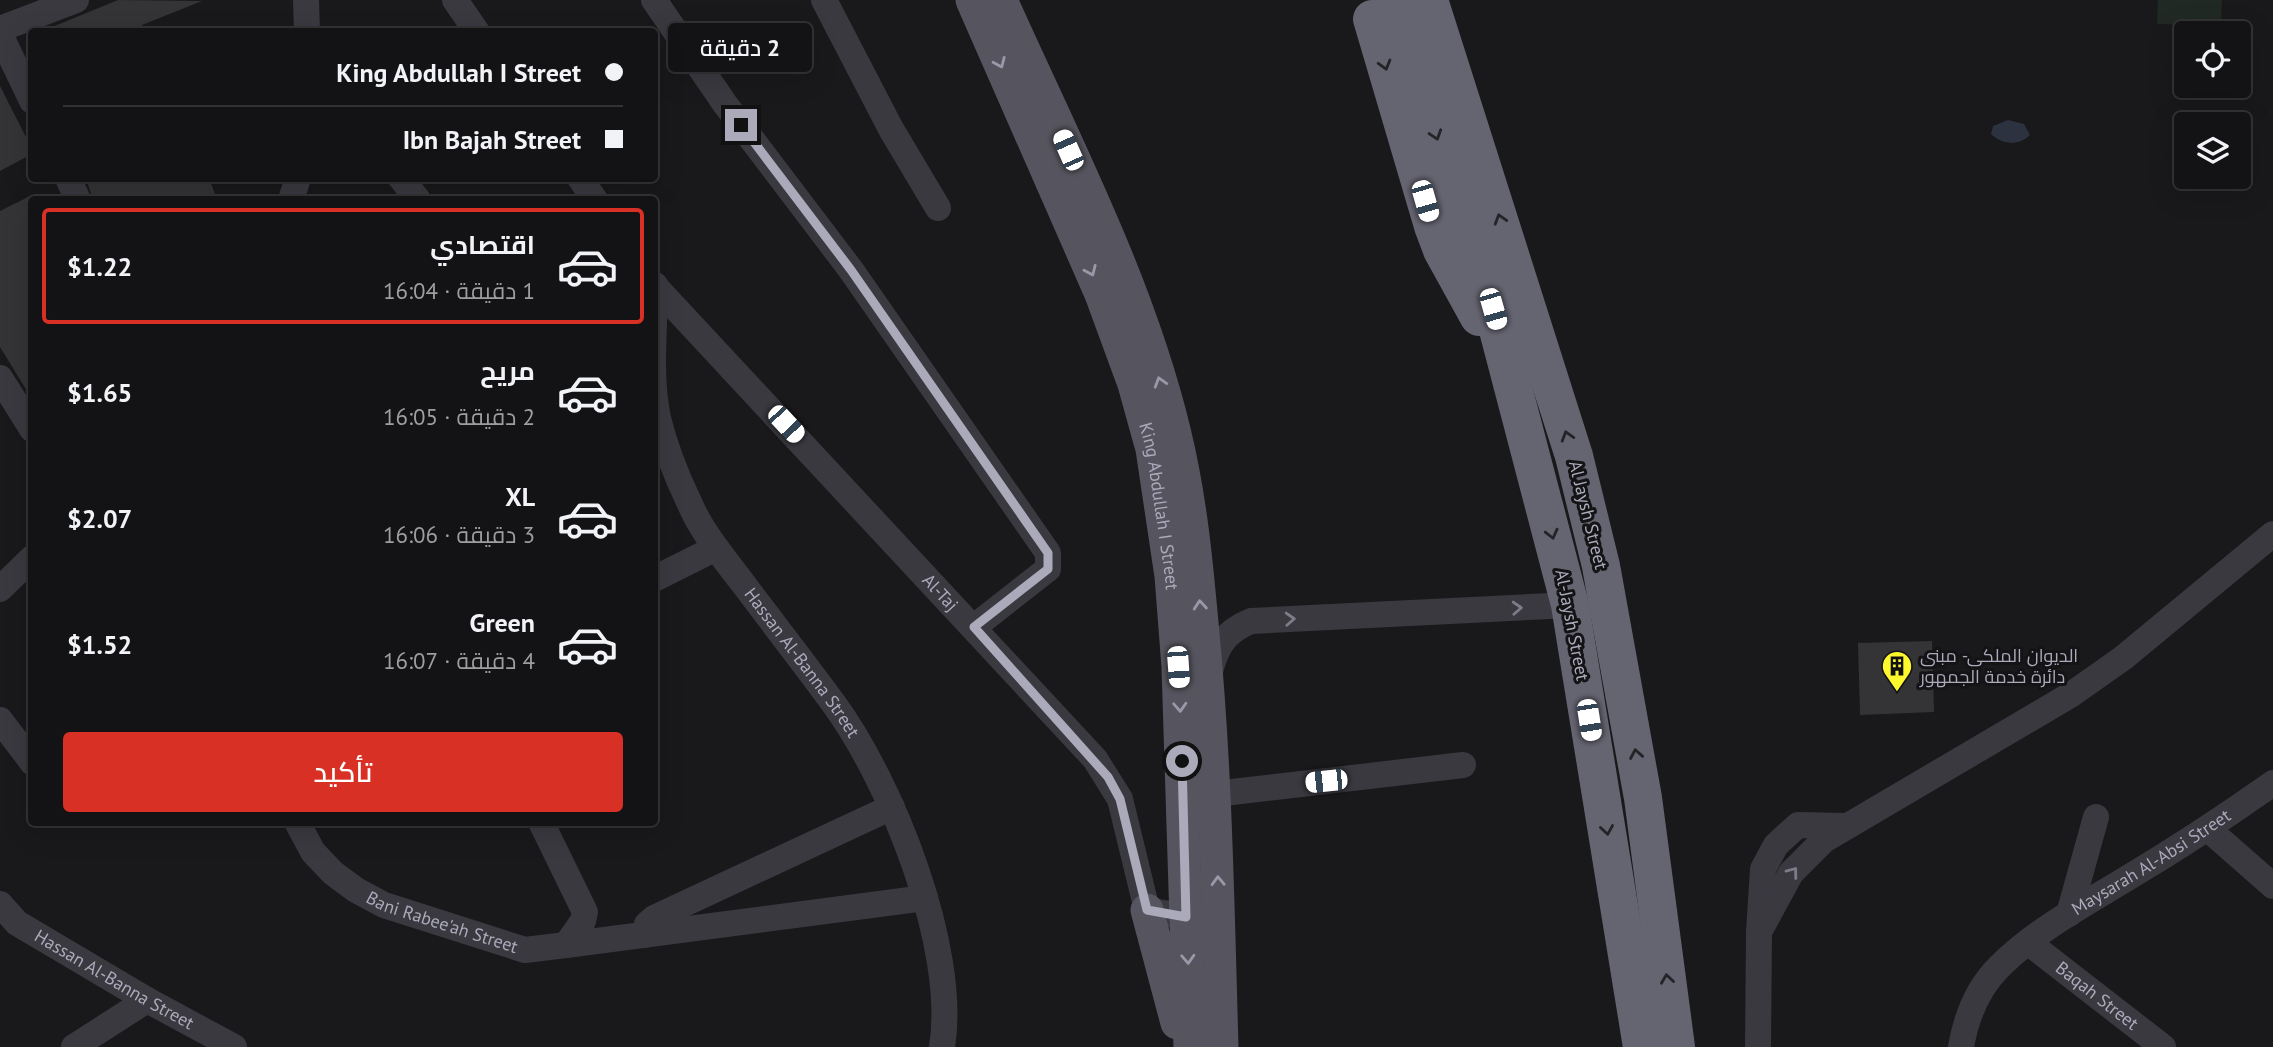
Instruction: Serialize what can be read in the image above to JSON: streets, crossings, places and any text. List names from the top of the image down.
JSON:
{
  "streets": {
    "highway": ["Al Jaysh Street", "Al-Jaysh Street"],
    "main road": ["King Abdullah I Street"],
    "street": [
      "Al-Taj",
      "Hassan Al-Banna Street",
      "Maysarah Al-Absi Street",
      "Bani Rabee'ah Street",
      "Baqah Street"
    ]
  },
  "crossings": [
    ["Hassan Al-Banna Street", "Bani Rabee'ah Street"],
    ["Maysarah Al-Absi Street", "Baqah Street"]
  ],
  "one_way": ["Al-Jaysh Street"],
  "places": {
    "building": ["الديوان الملكي- مبنى دائرة خدمة الجمهور"]
  },
  "page": {
    "bubble": "2 دقيقة",
    "banner": ["King Abdullah I Street", "Ibn Bajah Street"],
    "list": [
      {
        "name": "اقتصادي",
        "note": "1 دقيقة · 16:04",
        "value": "$1.22"
      },
      {
        "name": "مريح",
        "note": "2 دقيقة · 16:05",
        "value": "$1.65"
      },
      {
        "name": "XL",
        "note": "3 دقيقة · 16:06",
        "value": "$2.07"
      },
      {
        "name": "Green",
        "note": "4 دقيقة · 16:07",
        "value": "$1.52"
      }
    ],
    "buttons": "تأكيد"
  }
}
